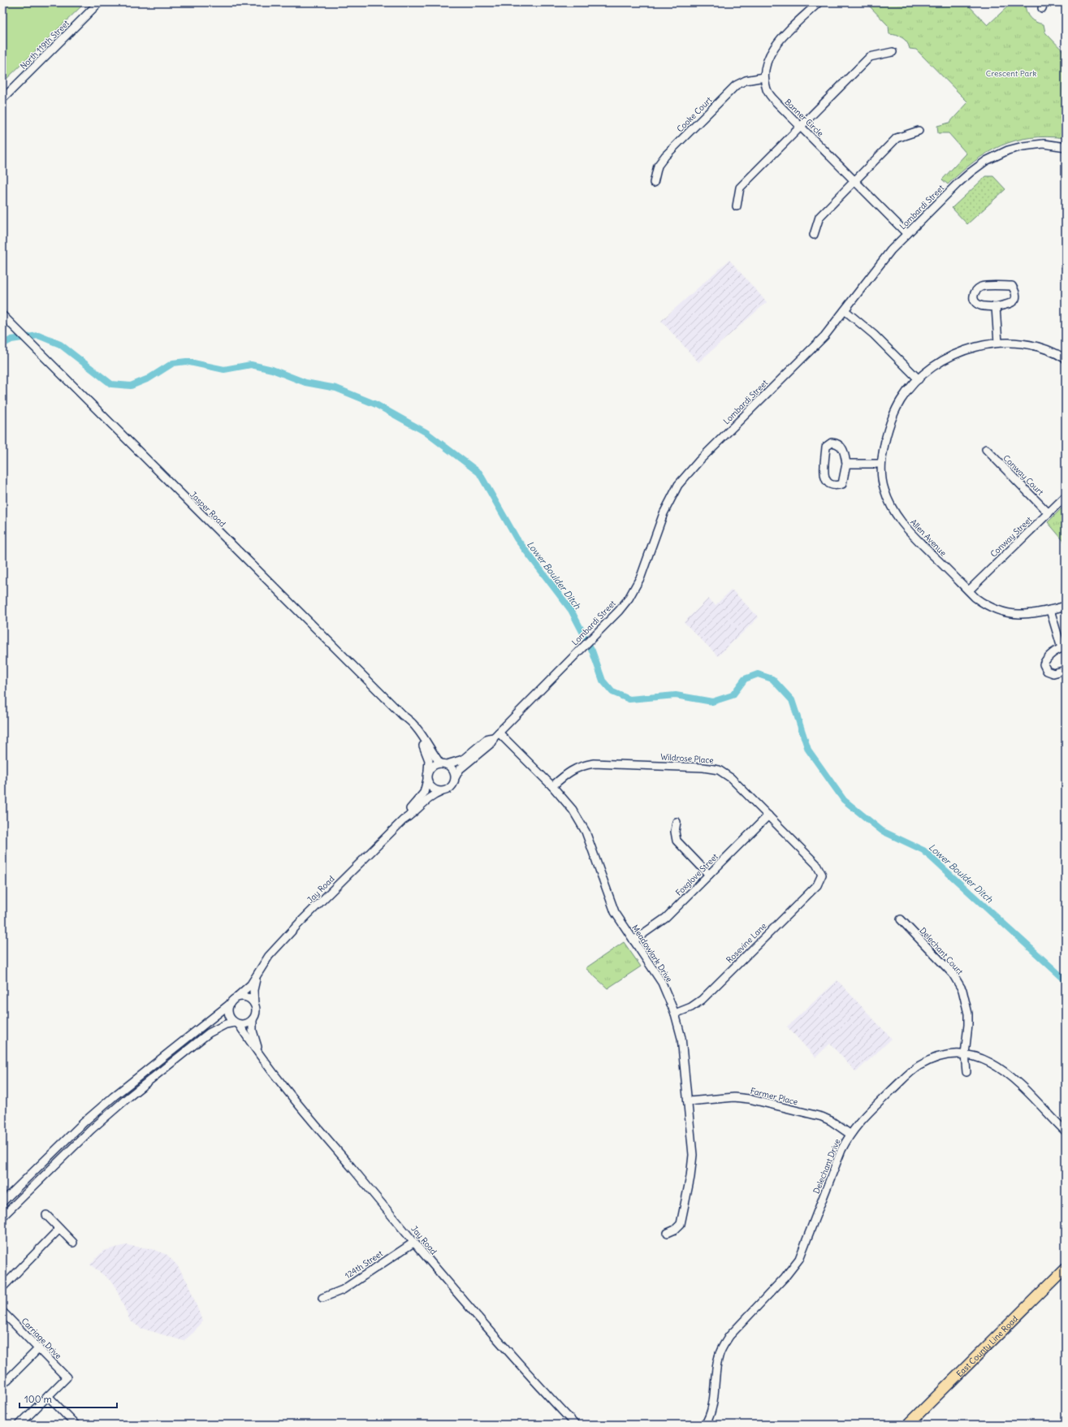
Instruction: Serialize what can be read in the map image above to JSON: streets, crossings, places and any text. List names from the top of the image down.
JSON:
{
  "streets": {
    "main road": ["East County Line Road"],
    "street": [
      "North 119th Street",
      "Cooke Court",
      "Banner Circle",
      "Lombardi Street",
      "Conway Court",
      "Jasper Road",
      "Conway Street",
      "Allen Avenue",
      "Wildrose Place",
      "Foxglove Street",
      "Jay Road",
      "Rosevine Lane",
      "Delechant Court",
      "Meadowlark Drive",
      "Farmer Place",
      "Delechant Drive",
      "124th Street",
      "Carriage Drive"
    ]
  },
  "crossings": [
    ["Cooke Court", "Banner Circle"],
    ["Banner Circle", "Lombardi Street"],
    ["Lombardi Street", "Jasper Road"],
    ["Lombardi Street", "Jay Road"],
    ["Lombardi Street", "Meadowlark Drive"],
    ["Conway Court", "Conway Street"],
    ["Jasper Road", "Jay Road"],
    ["Conway Street", "Allen Avenue"],
    ["Wildrose Place", "Foxglove Street"],
    ["Wildrose Place", "Rosevine Lane"],
    ["Wildrose Place", "Meadowlark Drive"],
    ["Foxglove Street", "Meadowlark Drive"],
    ["Jay Road", "124th Street"],
    ["Rosevine Lane", "Meadowlark Drive"],
    ["Delechant Court", "Delechant Drive"],
    ["Meadowlark Drive", "Farmer Place"],
    ["Farmer Place", "Delechant Drive"]
  ],
  "water": ["Lower Boulder Ditch"],
  "parks": ["Crescent Park"],
  "scale_bar": "100 m"
}
